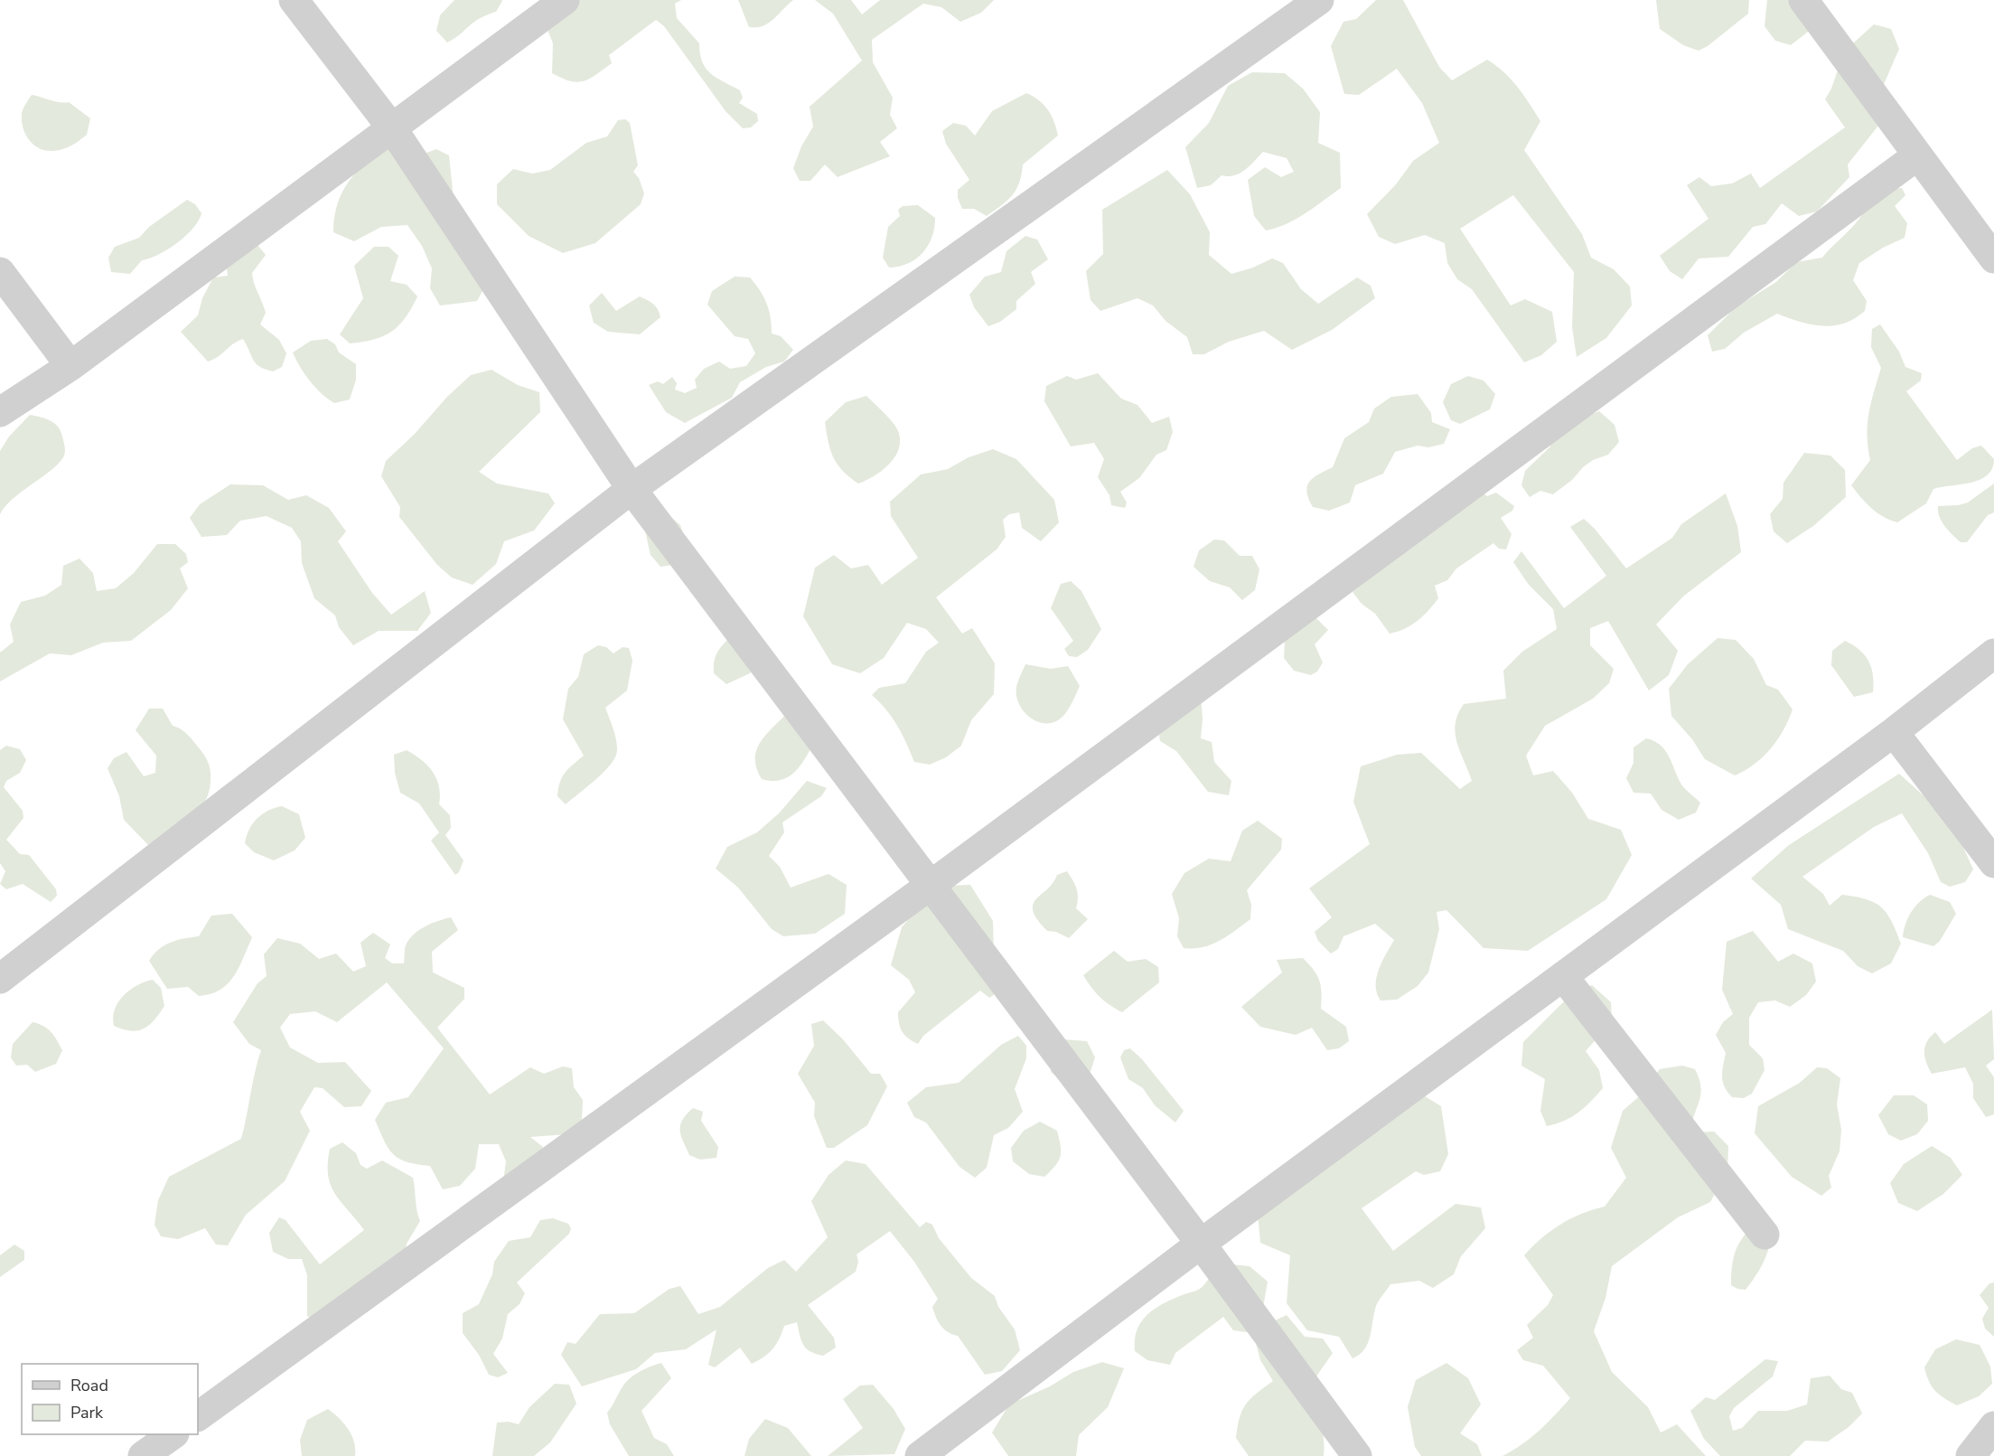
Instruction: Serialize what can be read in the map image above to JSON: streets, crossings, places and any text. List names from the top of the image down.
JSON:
{
  "legend": ["Road", "Park"]
}
